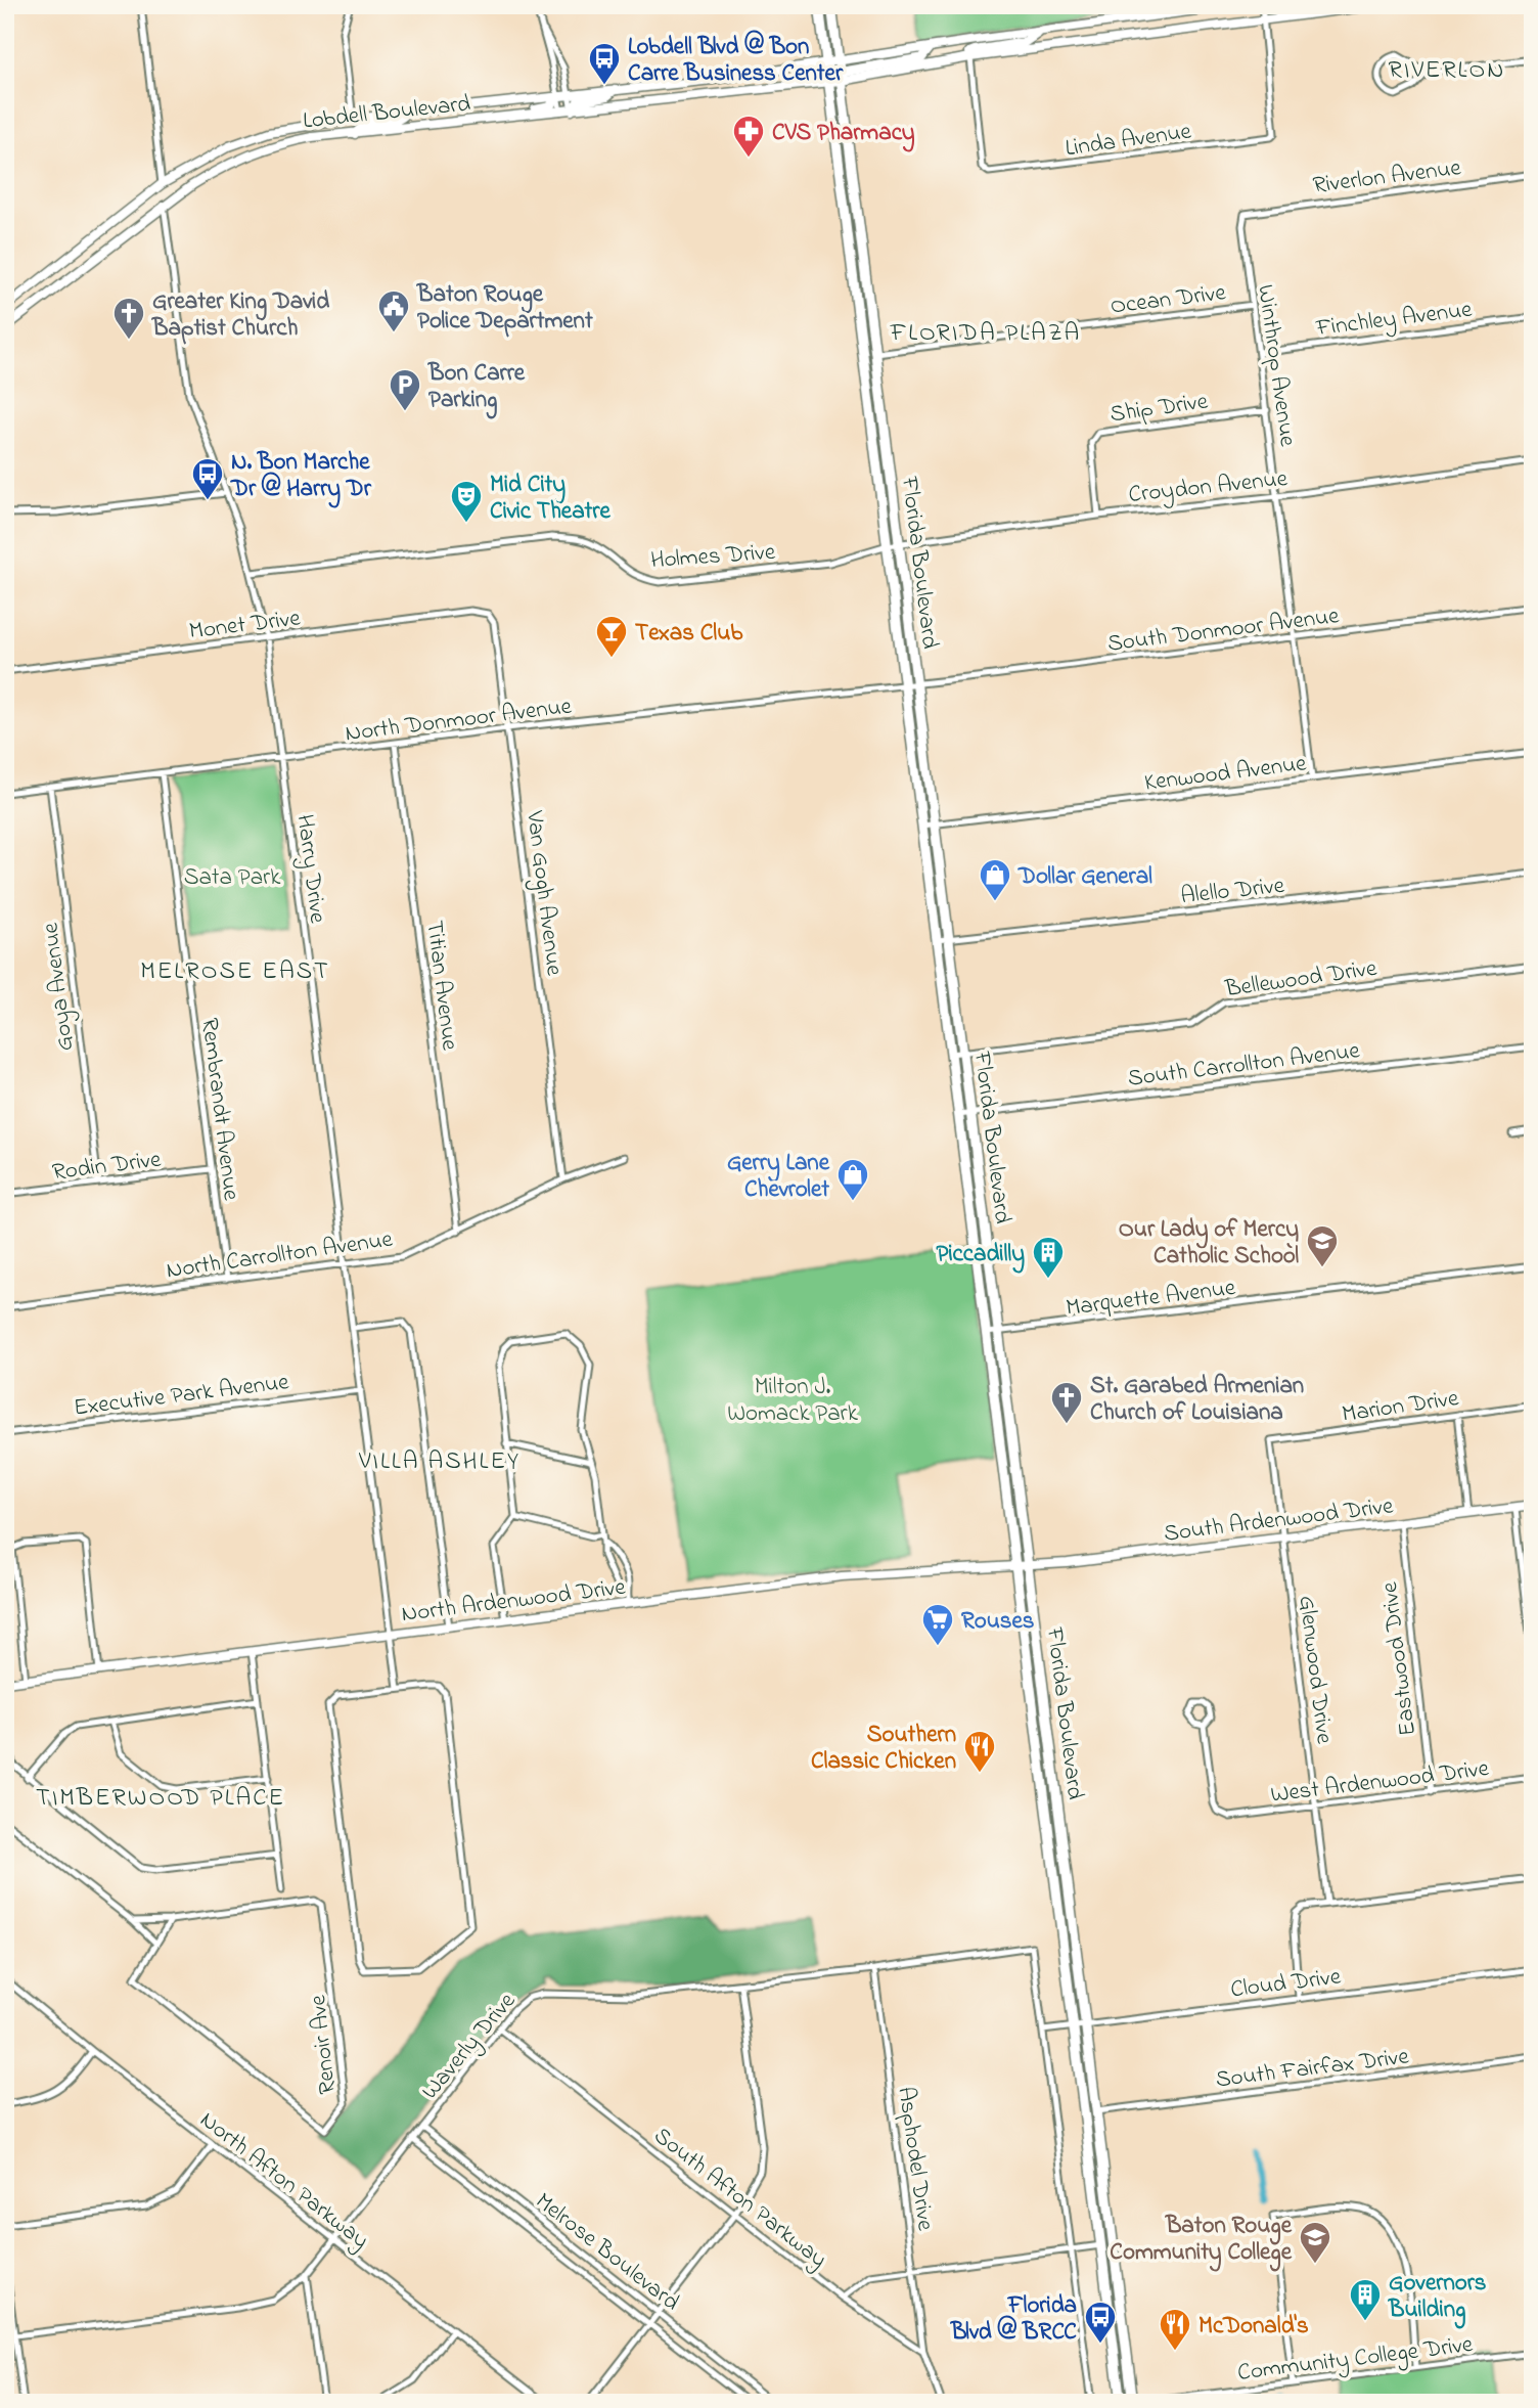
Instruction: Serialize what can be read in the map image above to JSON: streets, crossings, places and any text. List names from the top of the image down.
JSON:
{
  "streets": {
    "main road": [
      "Lobdell Boulevard",
      "Florida Boulevard",
      "South Ardenwood Drive",
      "North Ardenwood Drive"
    ],
    "street": [
      "Linda Avenue",
      "Riverlon Avenue",
      "Ocean Drive",
      "Finchley Avenue",
      "Winthrop Avenue",
      "Ship Drive",
      "Croydon Avenue",
      "Holmes Drive",
      "Monet Drive",
      "South Donmoor Avenue",
      "North Donmoor Avenue",
      "Kenwood Avenue",
      "Harry Drive",
      "Alello Drive",
      "Van Gogh Avenue",
      "Bellewood Drive",
      "Titian Avenue",
      "Goya Avenue",
      "South Carrollton Avenue",
      "Rembrandt Avenue",
      "Rodin Drive",
      "North Carrollton Avenue",
      "Marquette Avenue",
      "Executive Park Avenue",
      "Marion Drive",
      "Eastwood Drive",
      "Glenwood Drive",
      "West Ardenwood Drive",
      "Cloud Drive",
      "Renoir Ave",
      "Waverly Drive",
      "South Fairfax Drive",
      "Asphodel Drive",
      "North Afton Parkway",
      "South Afton Parkway",
      "Melrose Boulevard",
      "Community College Drive"
    ]
  },
  "crossings": [
    ["Lobdell Boulevard", "Florida Boulevard"],
    ["Lobdell Boulevard", "Harry Drive"],
    ["Riverlon Avenue", "Winthrop Avenue"],
    ["Ocean Drive", "Winthrop Avenue"],
    ["Ocean Drive", "Florida Boulevard"],
    ["Finchley Avenue", "Winthrop Avenue"],
    ["Winthrop Avenue", "Ship Drive"],
    ["Winthrop Avenue", "Croydon Avenue"],
    ["Winthrop Avenue", "South Donmoor Avenue"],
    ["Winthrop Avenue", "Kenwood Avenue"],
    ["Ship Drive", "Croydon Avenue"],
    ["Croydon Avenue", "Holmes Drive"],
    ["Croydon Avenue", "Florida Boulevard"],
    ["Holmes Drive", "Florida Boulevard"],
    ["Holmes Drive", "Harry Drive"],
    ["Florida Boulevard", "South Donmoor Avenue"],
    ["Florida Boulevard", "North Donmoor Avenue"],
    ["Florida Boulevard", "Kenwood Avenue"],
    ["Florida Boulevard", "Alello Drive"],
    ["Florida Boulevard", "Bellewood Drive"],
    ["Florida Boulevard", "South Carrollton Avenue"],
    ["Florida Boulevard", "Marquette Avenue"],
    ["Florida Boulevard", "South Ardenwood Drive"],
    ["Florida Boulevard", "North Ardenwood Drive"],
    ["Florida Boulevard", "Cloud Drive"],
    ["Florida Boulevard", "South Fairfax Drive"],
    ["Monet Drive", "Harry Drive"],
    ["Monet Drive", "Van Gogh Avenue"],
    ["South Donmoor Avenue", "North Donmoor Avenue"],
    ["North Donmoor Avenue", "Harry Drive"],
    ["North Donmoor Avenue", "Van Gogh Avenue"],
    ["North Donmoor Avenue", "Titian Avenue"],
    ["North Donmoor Avenue", "Goya Avenue"],
    ["North Donmoor Avenue", "Rembrandt Avenue"],
    ["Harry Drive", "North Carrollton Avenue"],
    ["Harry Drive", "Executive Park Avenue"],
    ["Harry Drive", "North Ardenwood Drive"],
    ["Van Gogh Avenue", "North Carrollton Avenue"],
    ["Titian Avenue", "North Carrollton Avenue"],
    ["Goya Avenue", "Rodin Drive"],
    ["Rembrandt Avenue", "Rodin Drive"],
    ["Rembrandt Avenue", "North Carrollton Avenue"],
    ["Marion Drive", "Glenwood Drive"],
    ["South Ardenwood Drive", "North Ardenwood Drive"],
    ["South Ardenwood Drive", "Eastwood Drive"],
    ["South Ardenwood Drive", "Glenwood Drive"],
    ["Eastwood Drive", "West Ardenwood Drive"],
    ["Glenwood Drive", "West Ardenwood Drive"],
    ["Cloud Drive", "Waverly Drive"],
    ["Waverly Drive", "Asphodel Drive"],
    ["Waverly Drive", "North Afton Parkway"],
    ["Waverly Drive", "South Afton Parkway"],
    ["Waverly Drive", "Melrose Boulevard"],
    ["Asphodel Drive", "South Afton Parkway"]
  ],
  "districts": [
    "RIVERLON",
    "FLORIDA PLAZA",
    "MELROSE EAST",
    "VILLA ASHLEY",
    "TIMBERWOOD PLACE"
  ],
  "parks": ["Sata Park", "Milton J. Womack Park"],
  "places": {
    "bus stop": ["Lobdell Blvd @ Bon Carre Business Center", "N. Bon Marche Dr @ Harry Dr", "Florida Blvd @ BRCC"],
    "pharmacy": ["CVS Pharmacy"],
    "public building": ["Baton Rouge Police Department"],
    "church": ["Greater King David Baptist Church", "St. Garabed Armenian Church of Louisiana"],
    "parking": ["Bon Carre Parking"],
    "theatre": ["Mid City Civic Theatre"],
    "bar": ["Texas Club"],
    "shop": ["Dollar General", "Gerry Lane Chevrolet"],
    "school or university": ["Our Lady of Mercy Catholic School", "Baton Rouge Community College"],
    "building": ["Piccadilly", "Governors Building"],
    "supermarket": ["Rouses"],
    "restaurant": ["Southern Classic Chicken", "McDonald's"]
  }
}
